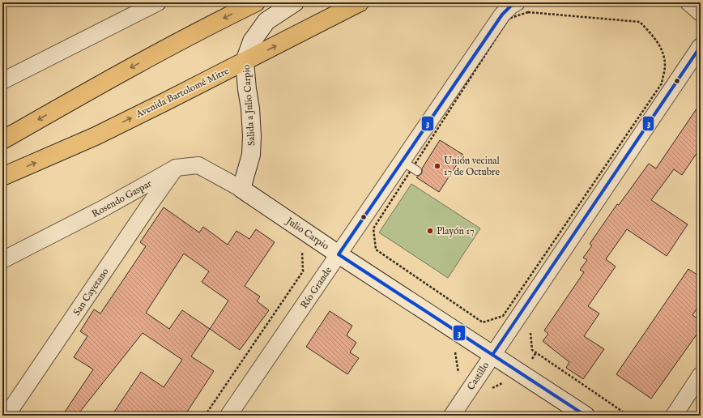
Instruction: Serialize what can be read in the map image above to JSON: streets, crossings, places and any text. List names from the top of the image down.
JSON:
{
  "streets": {
    "main road": ["Avenida Bartolomé Mitre"],
    "street": [
      "Salida a Julio Carpio",
      "Rosendo Gaspar",
      "Julio Carpio",
      "Río Grande",
      "San Cayetano",
      "Castillo"
    ]
  },
  "crossings": [
    ["Avenida Bartolomé Mitre", "Salida a Julio Carpio"],
    ["Salida a Julio Carpio", "Rosendo Gaspar"],
    ["Salida a Julio Carpio", "Julio Carpio"],
    ["Rosendo Gaspar", "Julio Carpio"],
    ["Rosendo Gaspar", "San Cayetano"],
    ["Julio Carpio", "Río Grande"],
    ["Julio Carpio", "Castillo"]
  ],
  "places": ["Unión vecinal 17 de Octubre", "Playón 17"],
  "lines": ["transit line 3"]
}
